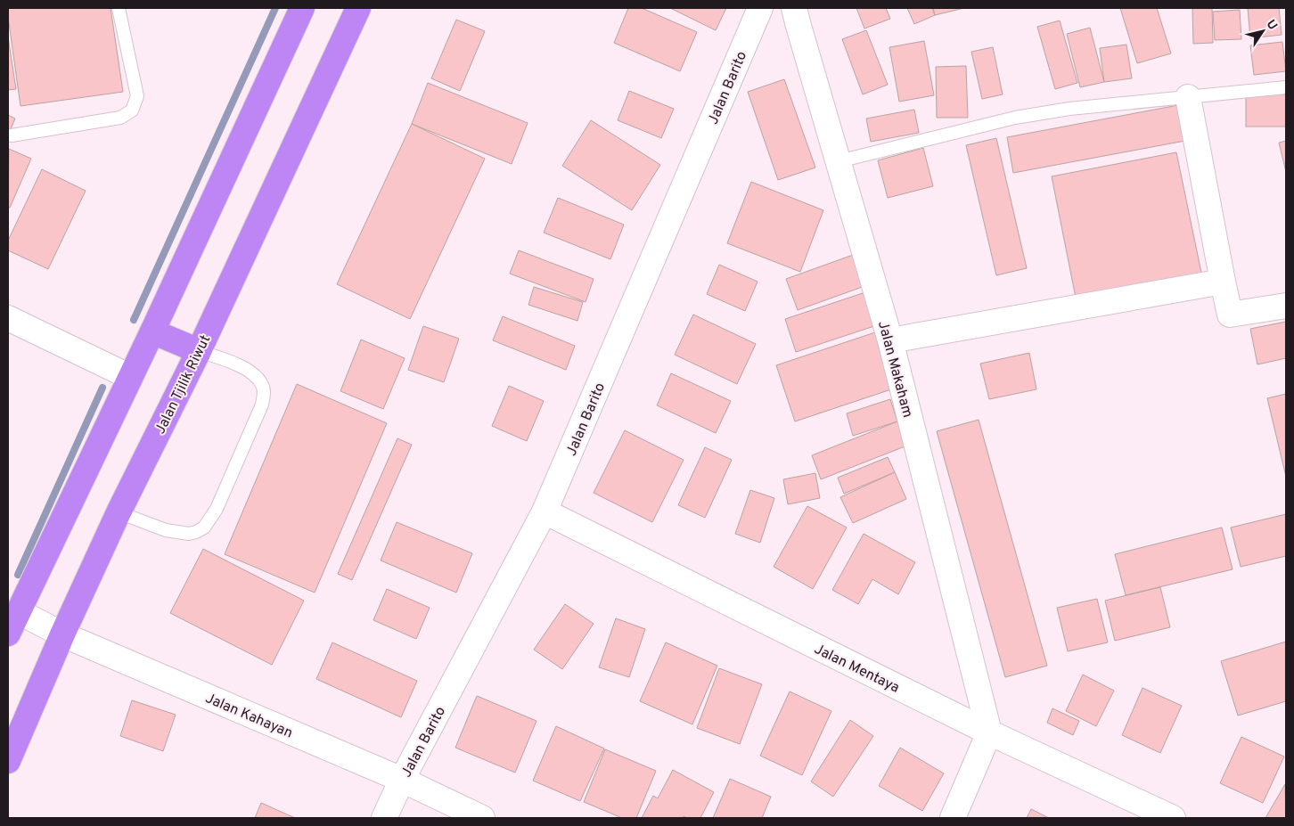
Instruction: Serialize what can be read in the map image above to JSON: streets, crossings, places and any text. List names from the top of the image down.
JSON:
{
  "streets": {
    "highway": ["Jalan Tjilik Riwut"],
    "street": [
      "Jalan Barito",
      "Jalan Makaham",
      "Jalan Mentaya",
      "Jalan Kahayan"
    ]
  },
  "crossings": [
    ["Jalan Barito", "Jalan Mentaya"],
    ["Jalan Barito", "Jalan Kahayan"],
    ["Jalan Makaham", "Jalan Mentaya"],
    ["Jalan Tjilik Riwut", "Jalan Kahayan"]
  ],
  "north": "top right"
}
